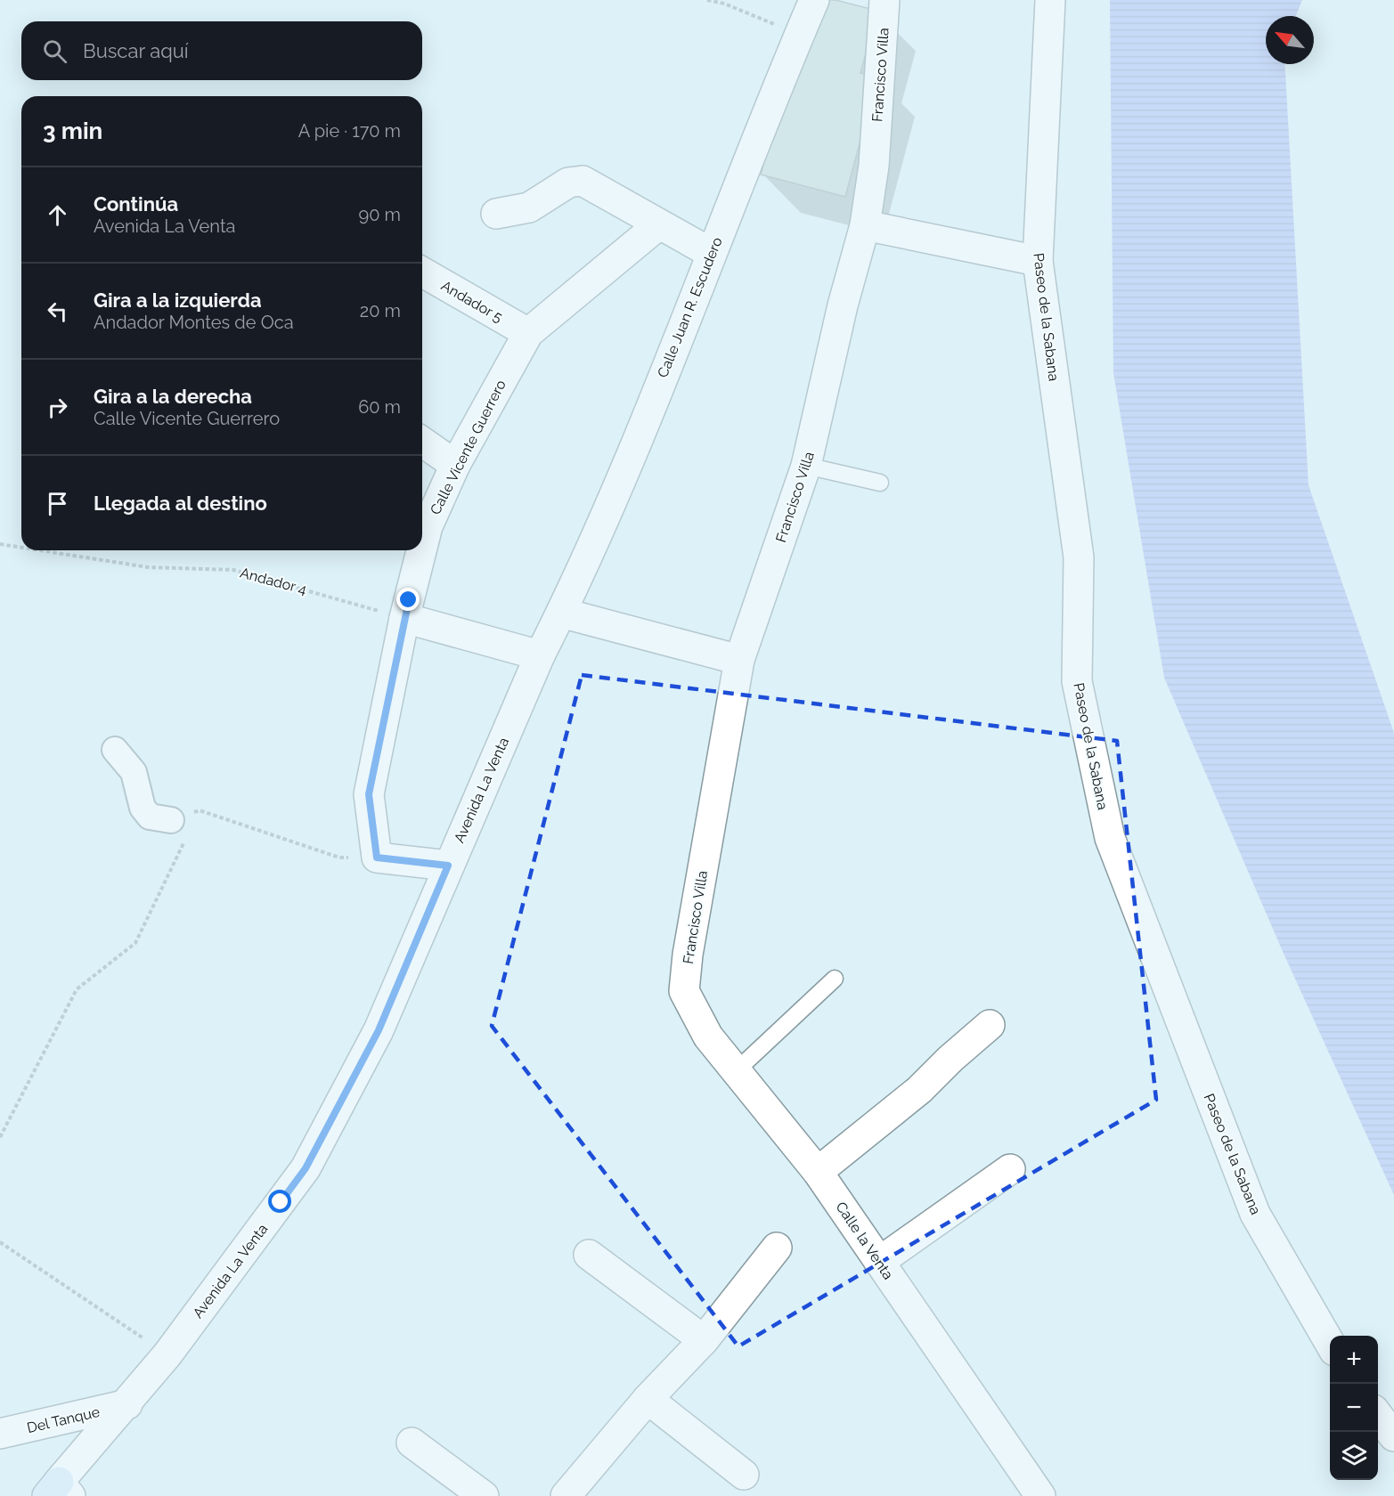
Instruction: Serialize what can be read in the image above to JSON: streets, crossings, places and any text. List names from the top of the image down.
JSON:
{
  "streets": {
    "street": [
      "Francisco Villa",
      "Andador 5",
      "Calle Juan R. Escudero",
      "Paseo de la Sabana",
      "Calle Vicente Guerrero",
      "Avenida La Venta",
      "Calle la Venta",
      "Del Tanque"
    ],
    "path": ["Andador 4"]
  },
  "crossings": [
    ["Francisco Villa", "Calle la Venta"],
    ["Andador 5", "Calle Vicente Guerrero"],
    ["Calle Juan R. Escudero", "Avenida La Venta"],
    ["Calle Vicente Guerrero", "Andador 4"],
    ["Avenida La Venta", "Del Tanque"]
  ],
  "north": "top left",
  "page": {
    "search": "Buscar aquí",
    "heading": ["3 min", "A pie · 170 m"],
    "list": [
      ["Continúa", "Avenida La Venta", "90 m"],
      ["Gira a la izquierda", "Andador Montes de Oca", "20 m"],
      ["Gira a la derecha", "Calle Vicente Guerrero", "60 m"],
      "Llegada al destino"
    ],
    "map_buttons": ["+", "−"]
  }
}
